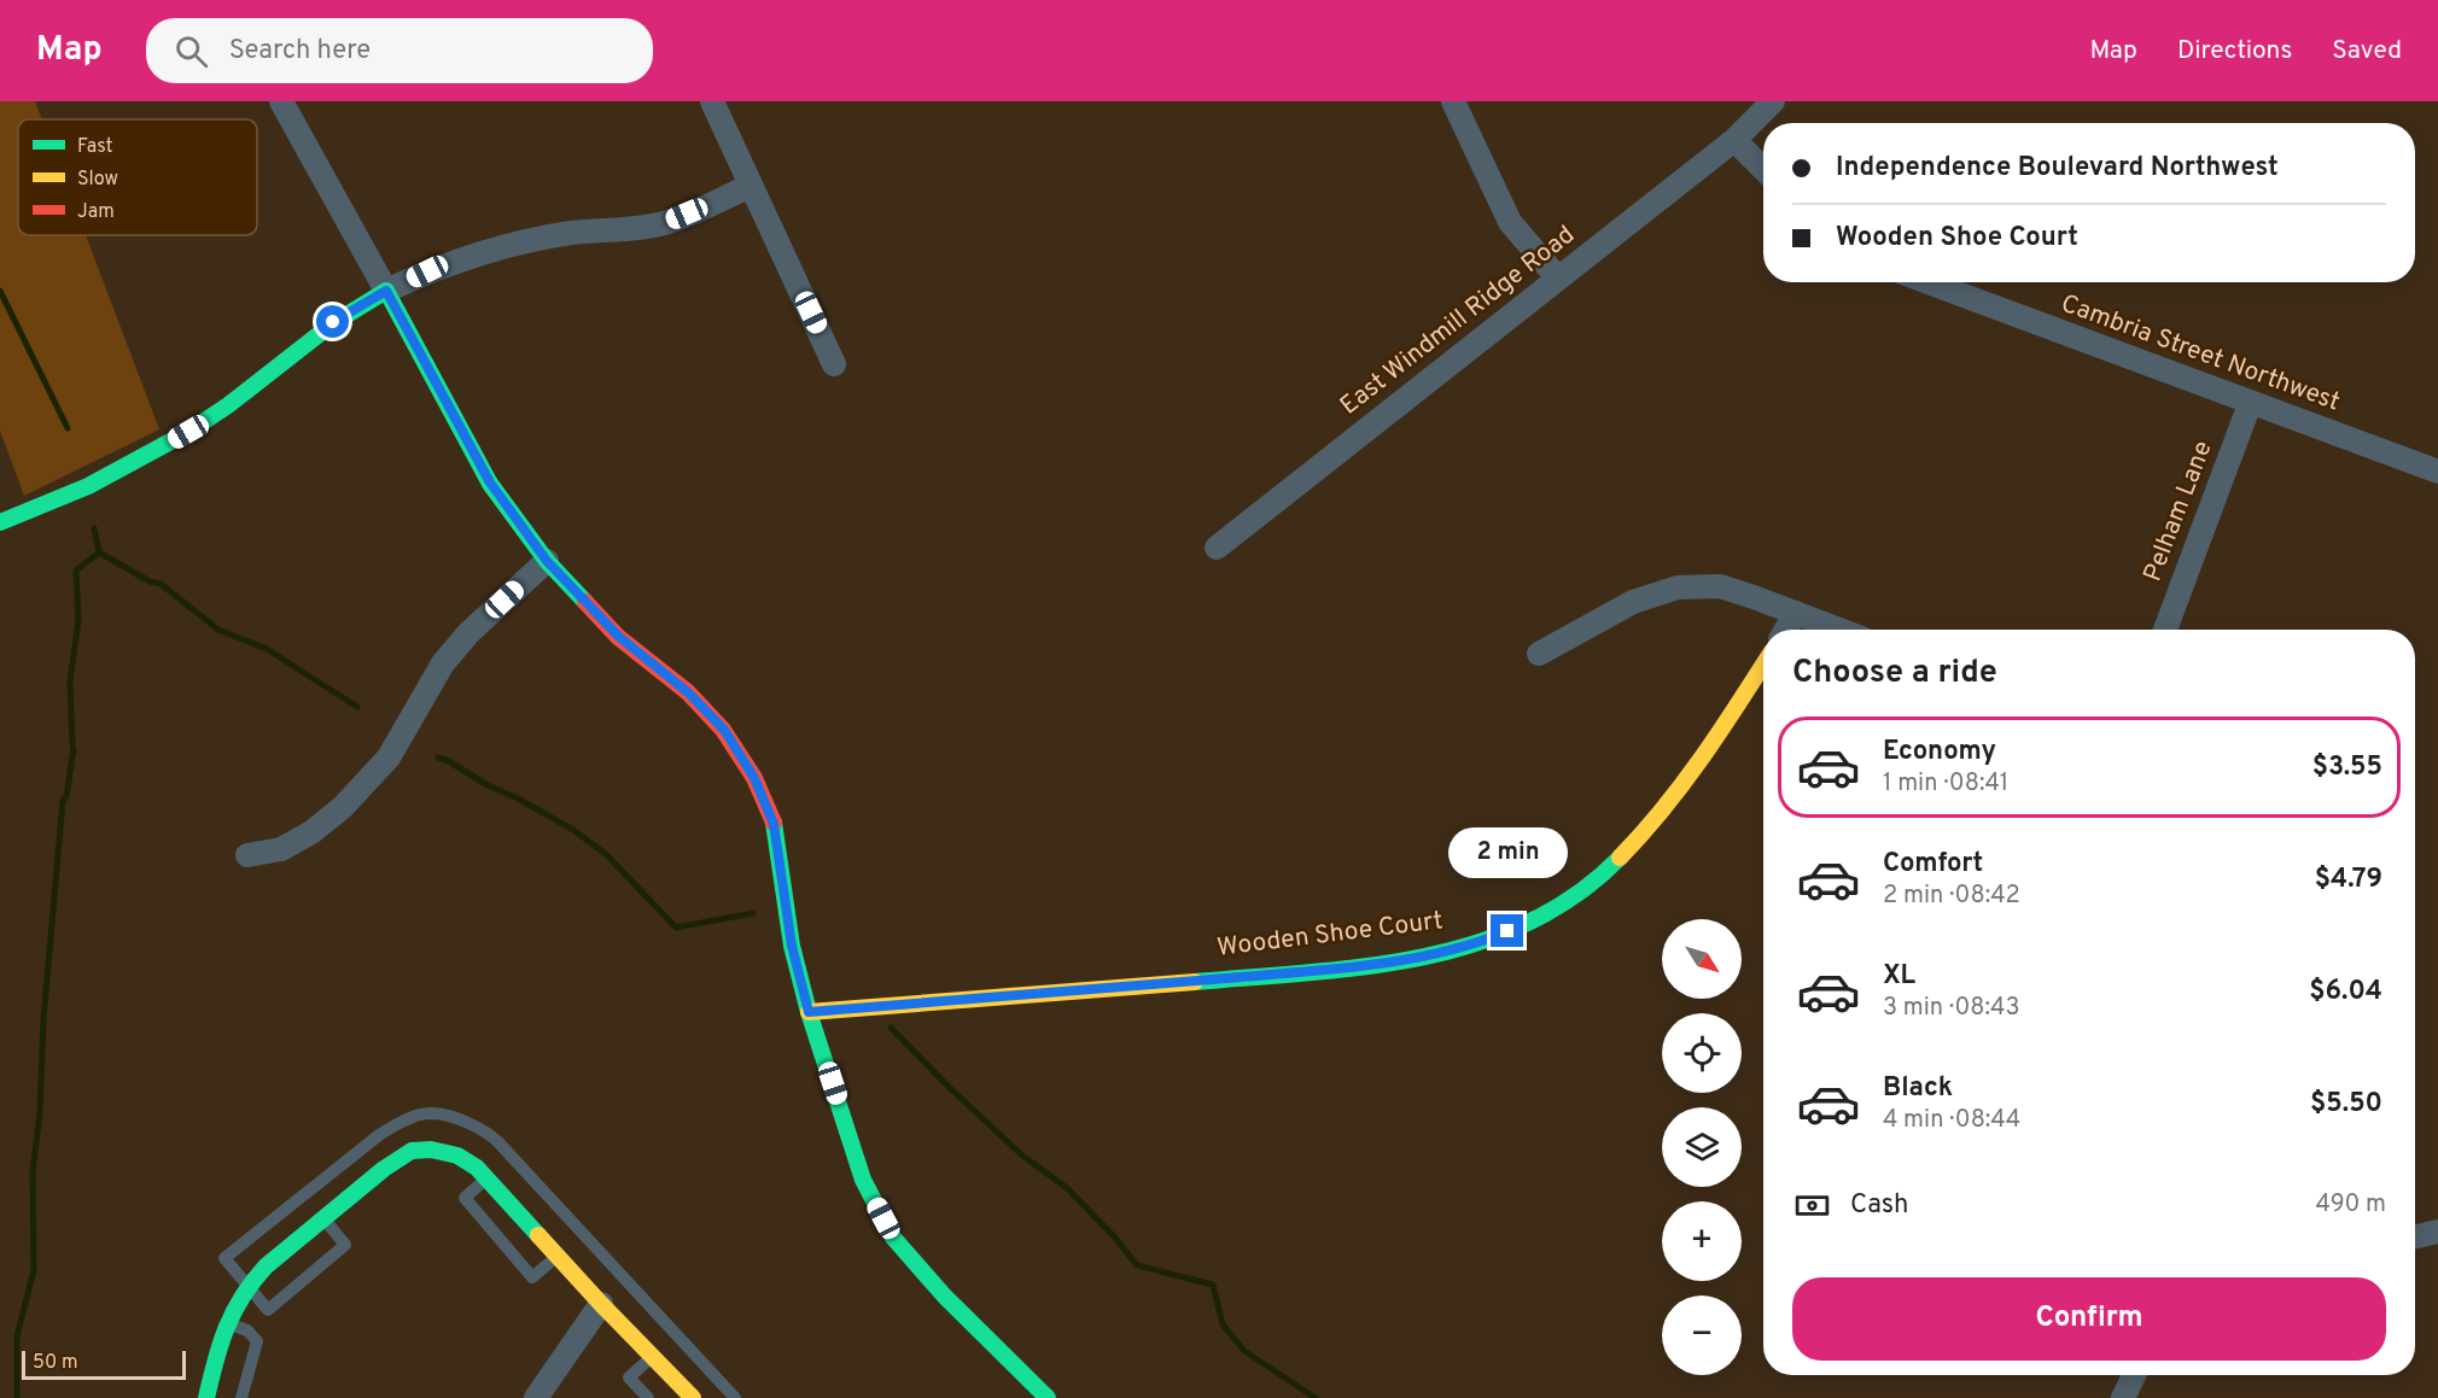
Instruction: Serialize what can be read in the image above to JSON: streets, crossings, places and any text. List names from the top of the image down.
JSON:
{
  "streets": {
    "street": [
      "East Windmill Ridge Road",
      "Cambria Street Northwest",
      "Pelham Lane",
      "Wooden Shoe Court"
    ]
  },
  "crossings": [
    ["Cambria Street Northwest", "Pelham Lane"]
  ],
  "legend": ["Fast", "Slow", "Jam"],
  "scale_bar": "50 m",
  "north": "bottom right",
  "page": {
    "header": "Map",
    "search": "Search here",
    "nav": ["Map", "Directions", "Saved"],
    "banner": ["Independence Boulevard Northwest", "Wooden Shoe Court"],
    "heading": "Choose a ride",
    "list": [
      {
        "name": "Economy",
        "note": "1 min · 08:41",
        "value": "$3.55"
      },
      {
        "name": "Comfort",
        "note": "2 min · 08:42",
        "value": "$4.79"
      },
      {
        "name": "XL",
        "note": "3 min · 08:43",
        "value": "$6.04"
      },
      {
        "name": "Black",
        "note": "4 min · 08:44",
        "value": "$5.50"
      }
    ],
    "bubble": "2 min",
    "map_buttons": ["+", "−"],
    "pay": ["Cash", "490 m"],
    "buttons": "Confirm",
    "scale": "50 m"
  }
}
